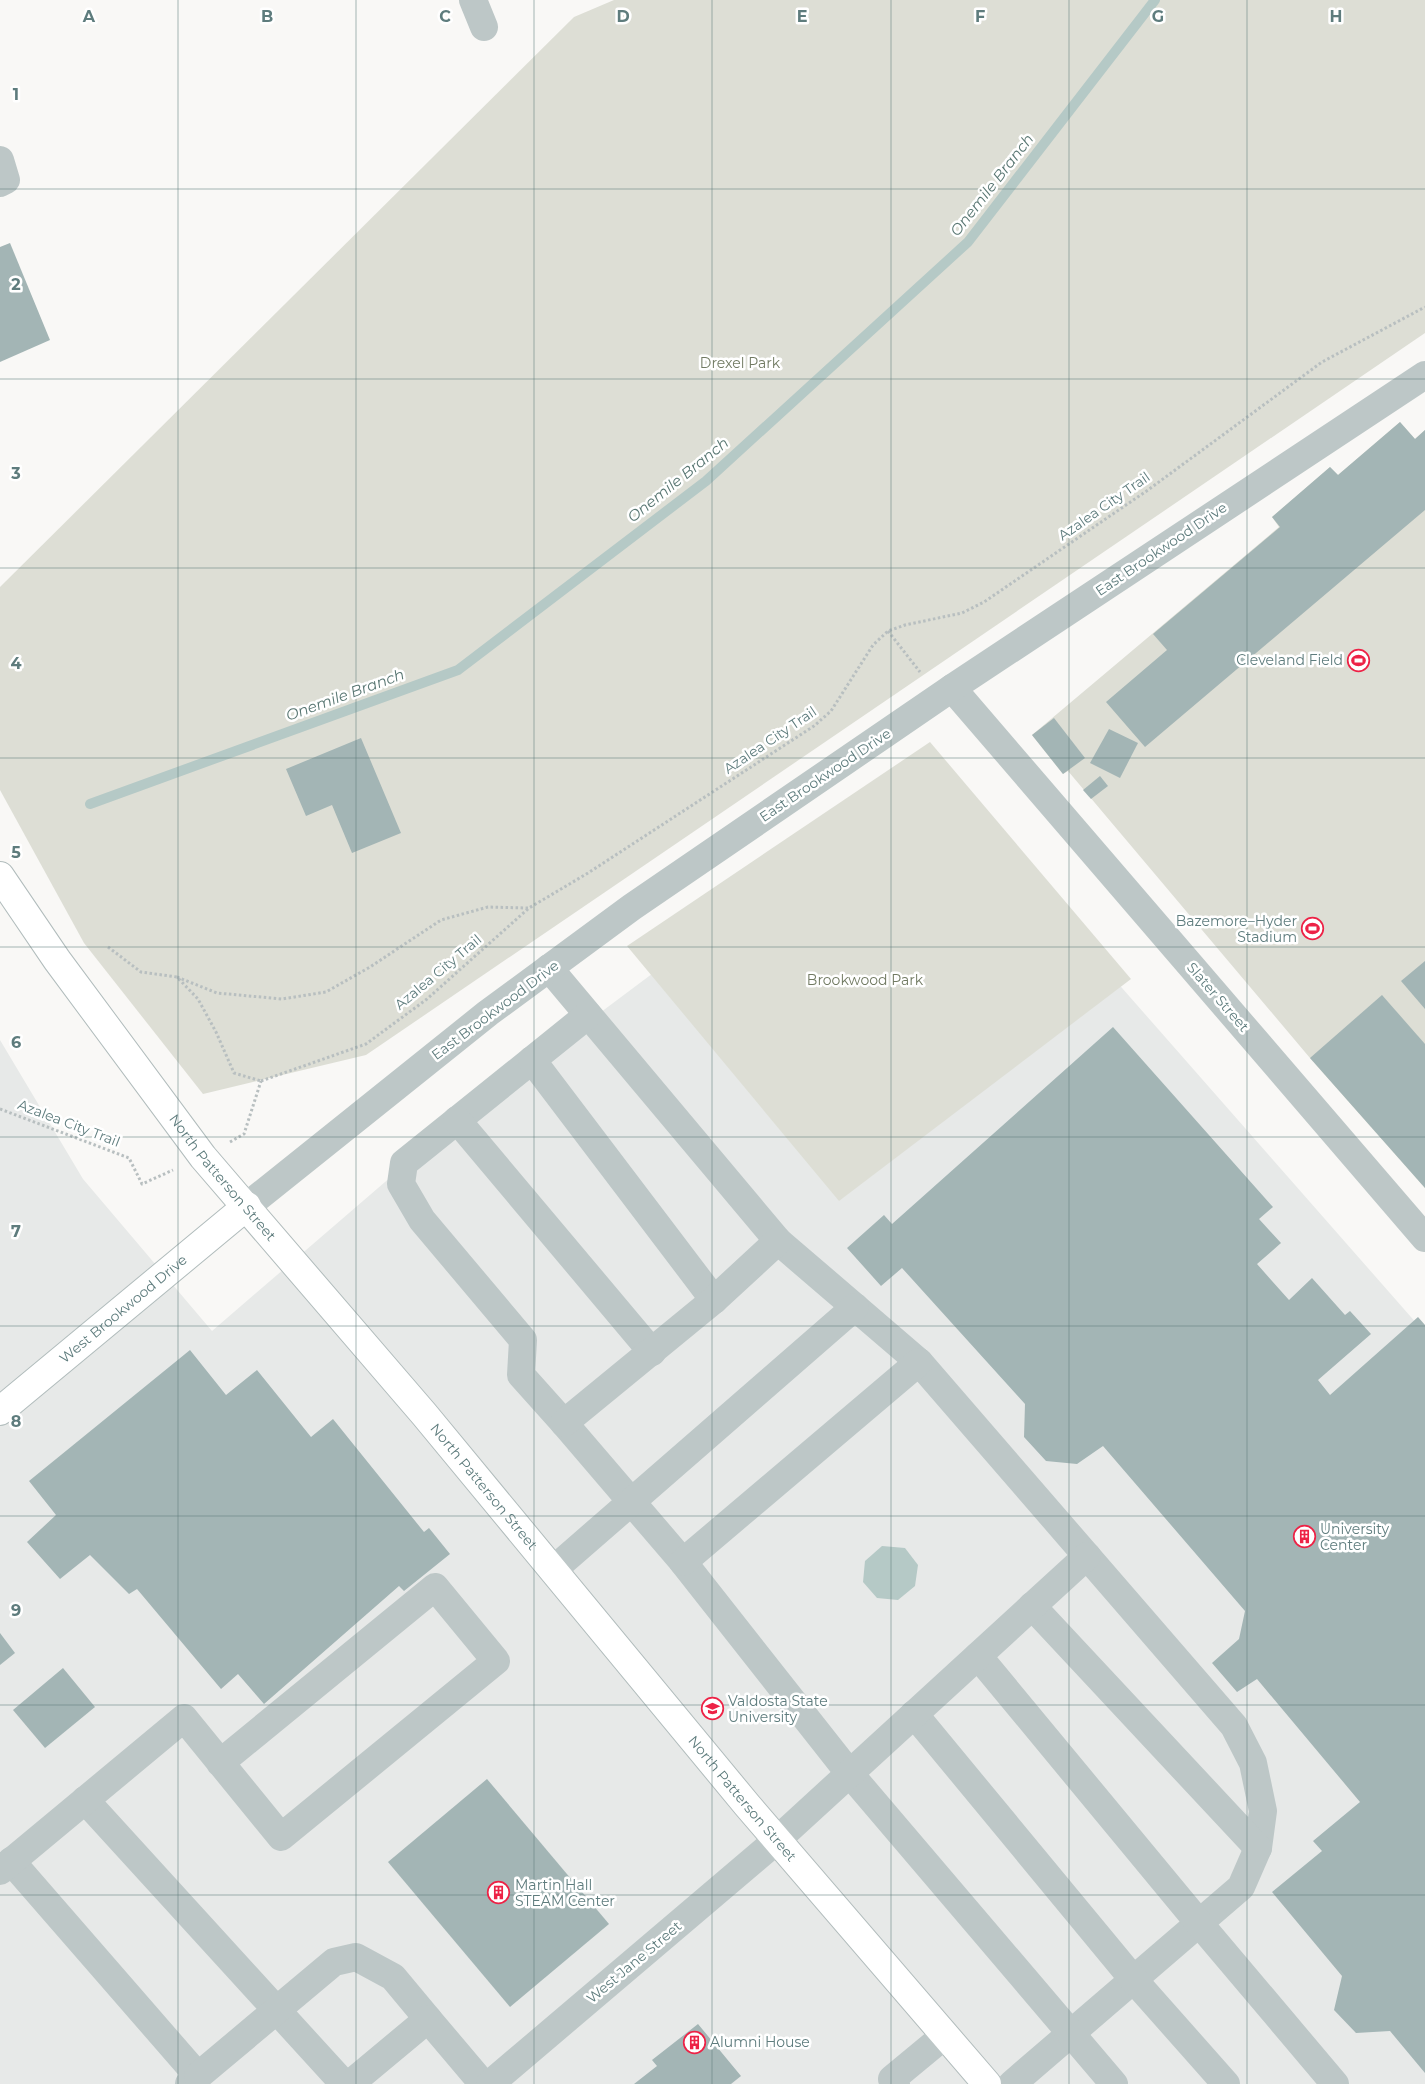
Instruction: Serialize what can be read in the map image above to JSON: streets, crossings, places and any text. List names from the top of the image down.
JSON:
{
  "streets": {
    "main road": ["North Patterson Street", "West Brookwood Drive"],
    "street": ["East Brookwood Drive", "Slater Street", "West Jane Street"],
    "path": ["Azalea City Trail"]
  },
  "crossings": [
    ["East Brookwood Drive", "Slater Street"],
    ["East Brookwood Drive", "North Patterson Street"],
    ["East Brookwood Drive", "West Brookwood Drive"],
    ["North Patterson Street", "West Brookwood Drive"],
    ["North Patterson Street", "West Jane Street"]
  ],
  "water": ["Onemile Branch"],
  "parks": ["Drexel Park", "Brookwood Park"],
  "places": {
    "sports": ["Cleveland Field", "Bazemore–Hyder Stadium"],
    "building": ["University Center", "Martin Hall STEAM Center", "Alumni House"],
    "school or university": ["Valdosta State University"]
  },
  "grid": {
    "columns": [
      "A",
      "B",
      "C",
      "D",
      "E",
      "F",
      "G",
      "H"
    ],
    "rows": [
      "1",
      "2",
      "3",
      "4",
      "5",
      "6",
      "7",
      "8",
      "9"
    ]
  }
}
